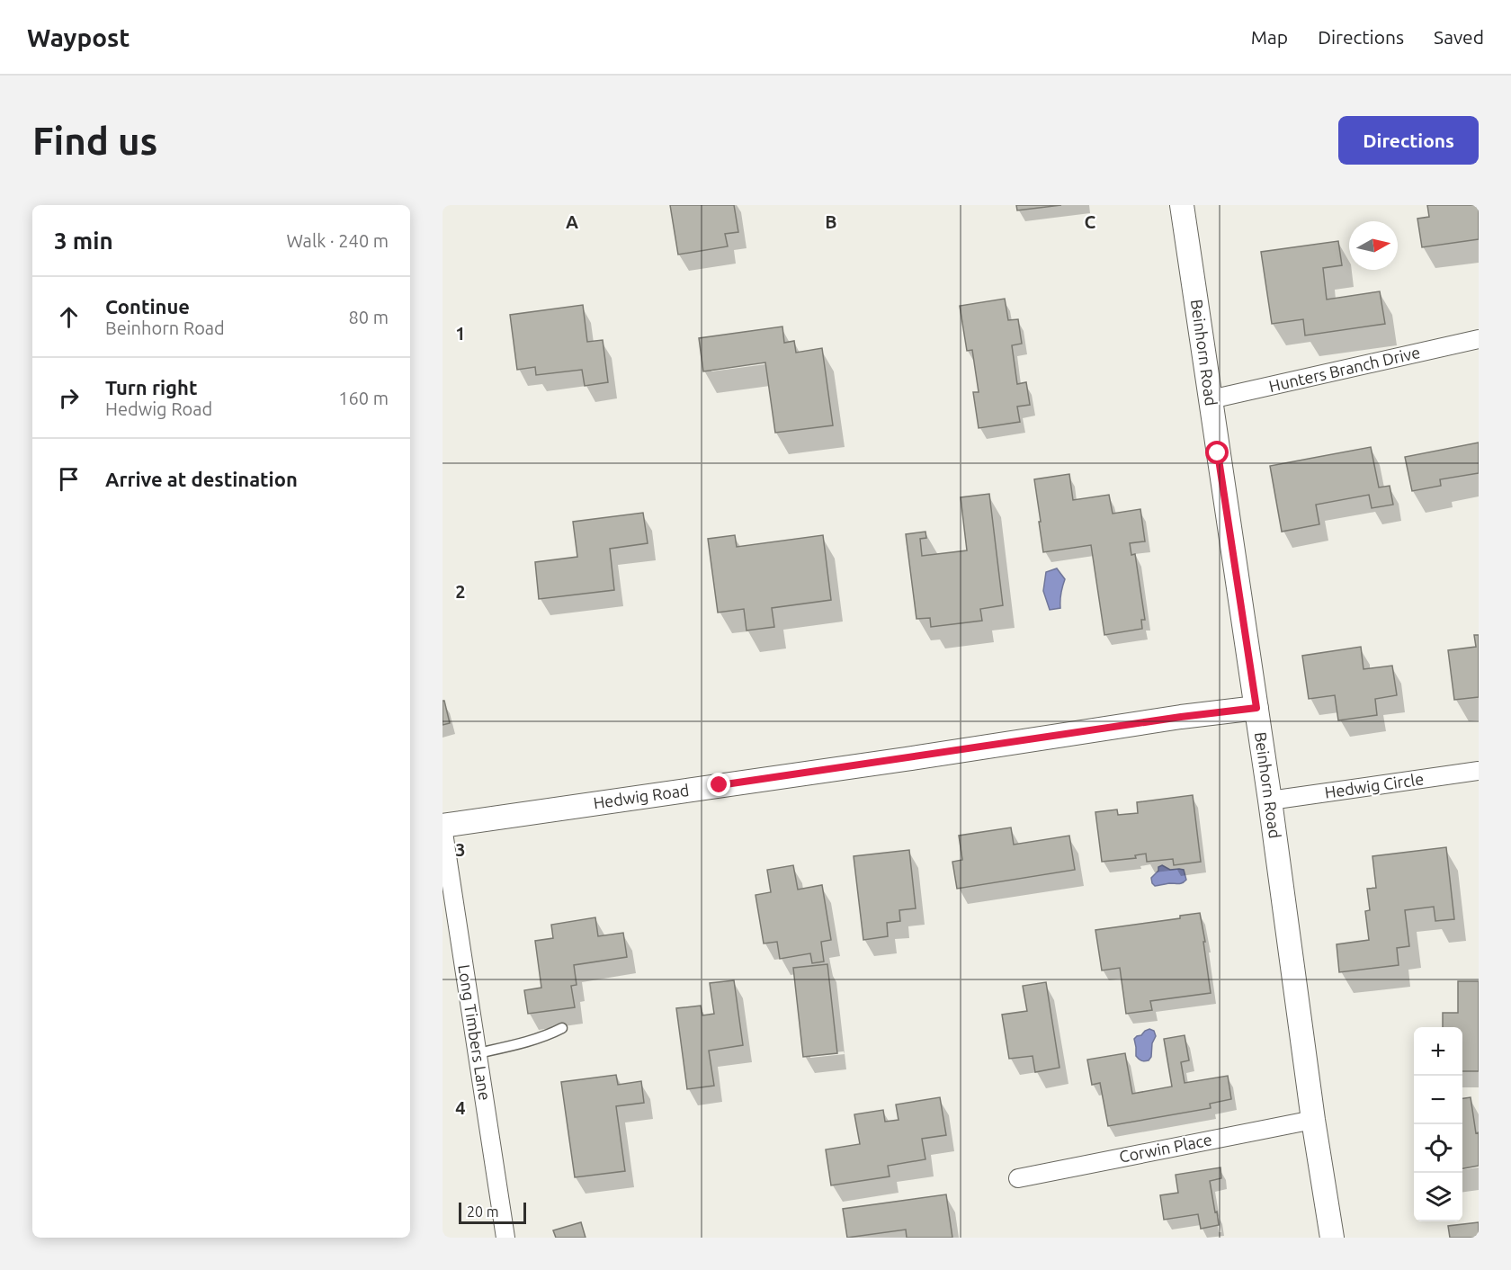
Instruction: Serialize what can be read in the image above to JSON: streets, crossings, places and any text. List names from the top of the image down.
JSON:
{
  "streets": {
    "street": [
      "Beinhorn Road",
      "Hunters Branch Drive",
      "Hedwig Circle",
      "Hedwig Road",
      "Long Timbers Lane",
      "Corwin Place"
    ]
  },
  "crossings": [
    ["Beinhorn Road", "Hunters Branch Drive"],
    ["Beinhorn Road", "Hedwig Circle"],
    ["Beinhorn Road", "Hedwig Road"],
    ["Beinhorn Road", "Corwin Place"],
    ["Hedwig Road", "Long Timbers Lane"]
  ],
  "scale_bar": "20 m",
  "north": "right",
  "page": {
    "header": "Waypost",
    "nav": ["Map", "Directions", "Saved"],
    "buttons": "Directions",
    "title": "Find us",
    "heading": ["3 min", "Walk · 240 m"],
    "list": [
      ["Continue", "Beinhorn Road", "80 m"],
      ["Turn right", "Hedwig Road", "160 m"],
      "Arrive at destination"
    ],
    "map_buttons": ["+", "−"],
    "scale": "20 m"
  },
  "grid": {
    "columns": ["A", "B", "C"],
    "rows": [
      "1",
      "2",
      "3",
      "4"
    ]
  }
}
